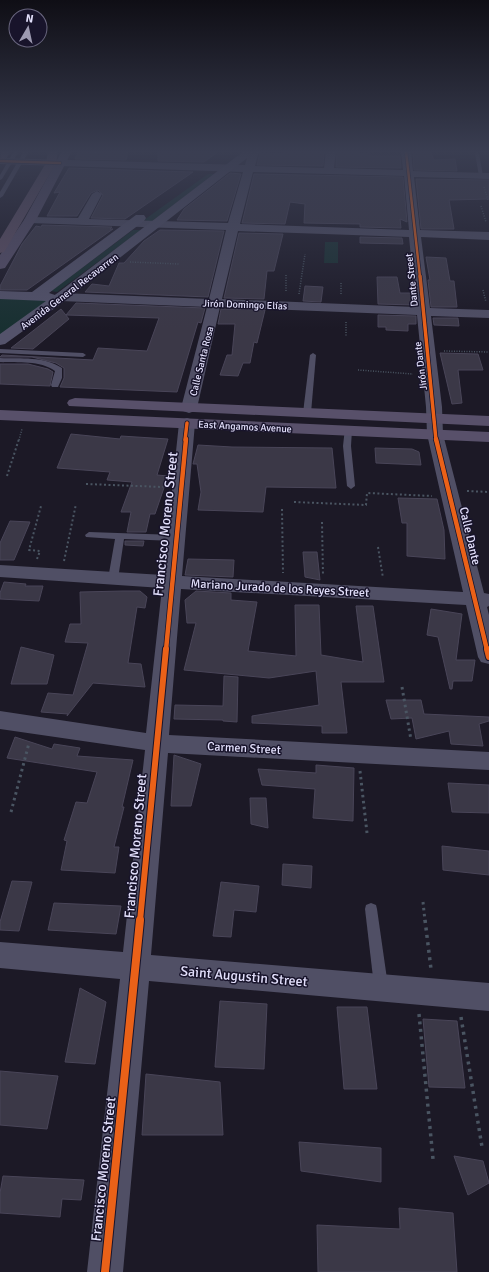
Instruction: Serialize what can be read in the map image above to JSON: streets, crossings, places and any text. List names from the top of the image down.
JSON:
{
  "streets": {
    "main road": ["East Angamos Avenue"],
    "street": [
      "Dante Street",
      "Avenida General Recavarren",
      "Jirón Domingo Elías",
      "Calle Santa Rosa",
      "Jirón Dante",
      "Francisco Moreno Street",
      "Calle Dante",
      "Mariano Jurado de los Reyes Street",
      "Carmen Street",
      "Saint Augustin Street"
    ]
  },
  "crossings": [
    ["Dante Street", "Jirón Domingo Elías"],
    ["Dante Street", "Jirón Dante"],
    ["Avenida General Recavarren", "Jirón Domingo Elías"],
    ["Jirón Domingo Elías", "Calle Santa Rosa"],
    ["Jirón Domingo Elías", "Jirón Dante"],
    ["Calle Santa Rosa", "East Angamos Avenue"],
    ["Calle Santa Rosa", "Francisco Moreno Street"],
    ["Jirón Dante", "East Angamos Avenue"],
    ["Jirón Dante", "Calle Dante"],
    ["East Angamos Avenue", "Francisco Moreno Street"],
    ["East Angamos Avenue", "Calle Dante"],
    ["Francisco Moreno Street", "Mariano Jurado de los Reyes Street"],
    ["Francisco Moreno Street", "Carmen Street"],
    ["Francisco Moreno Street", "Saint Augustin Street"],
    ["Calle Dante", "Mariano Jurado de los Reyes Street"]
  ],
  "north": "top"
}
